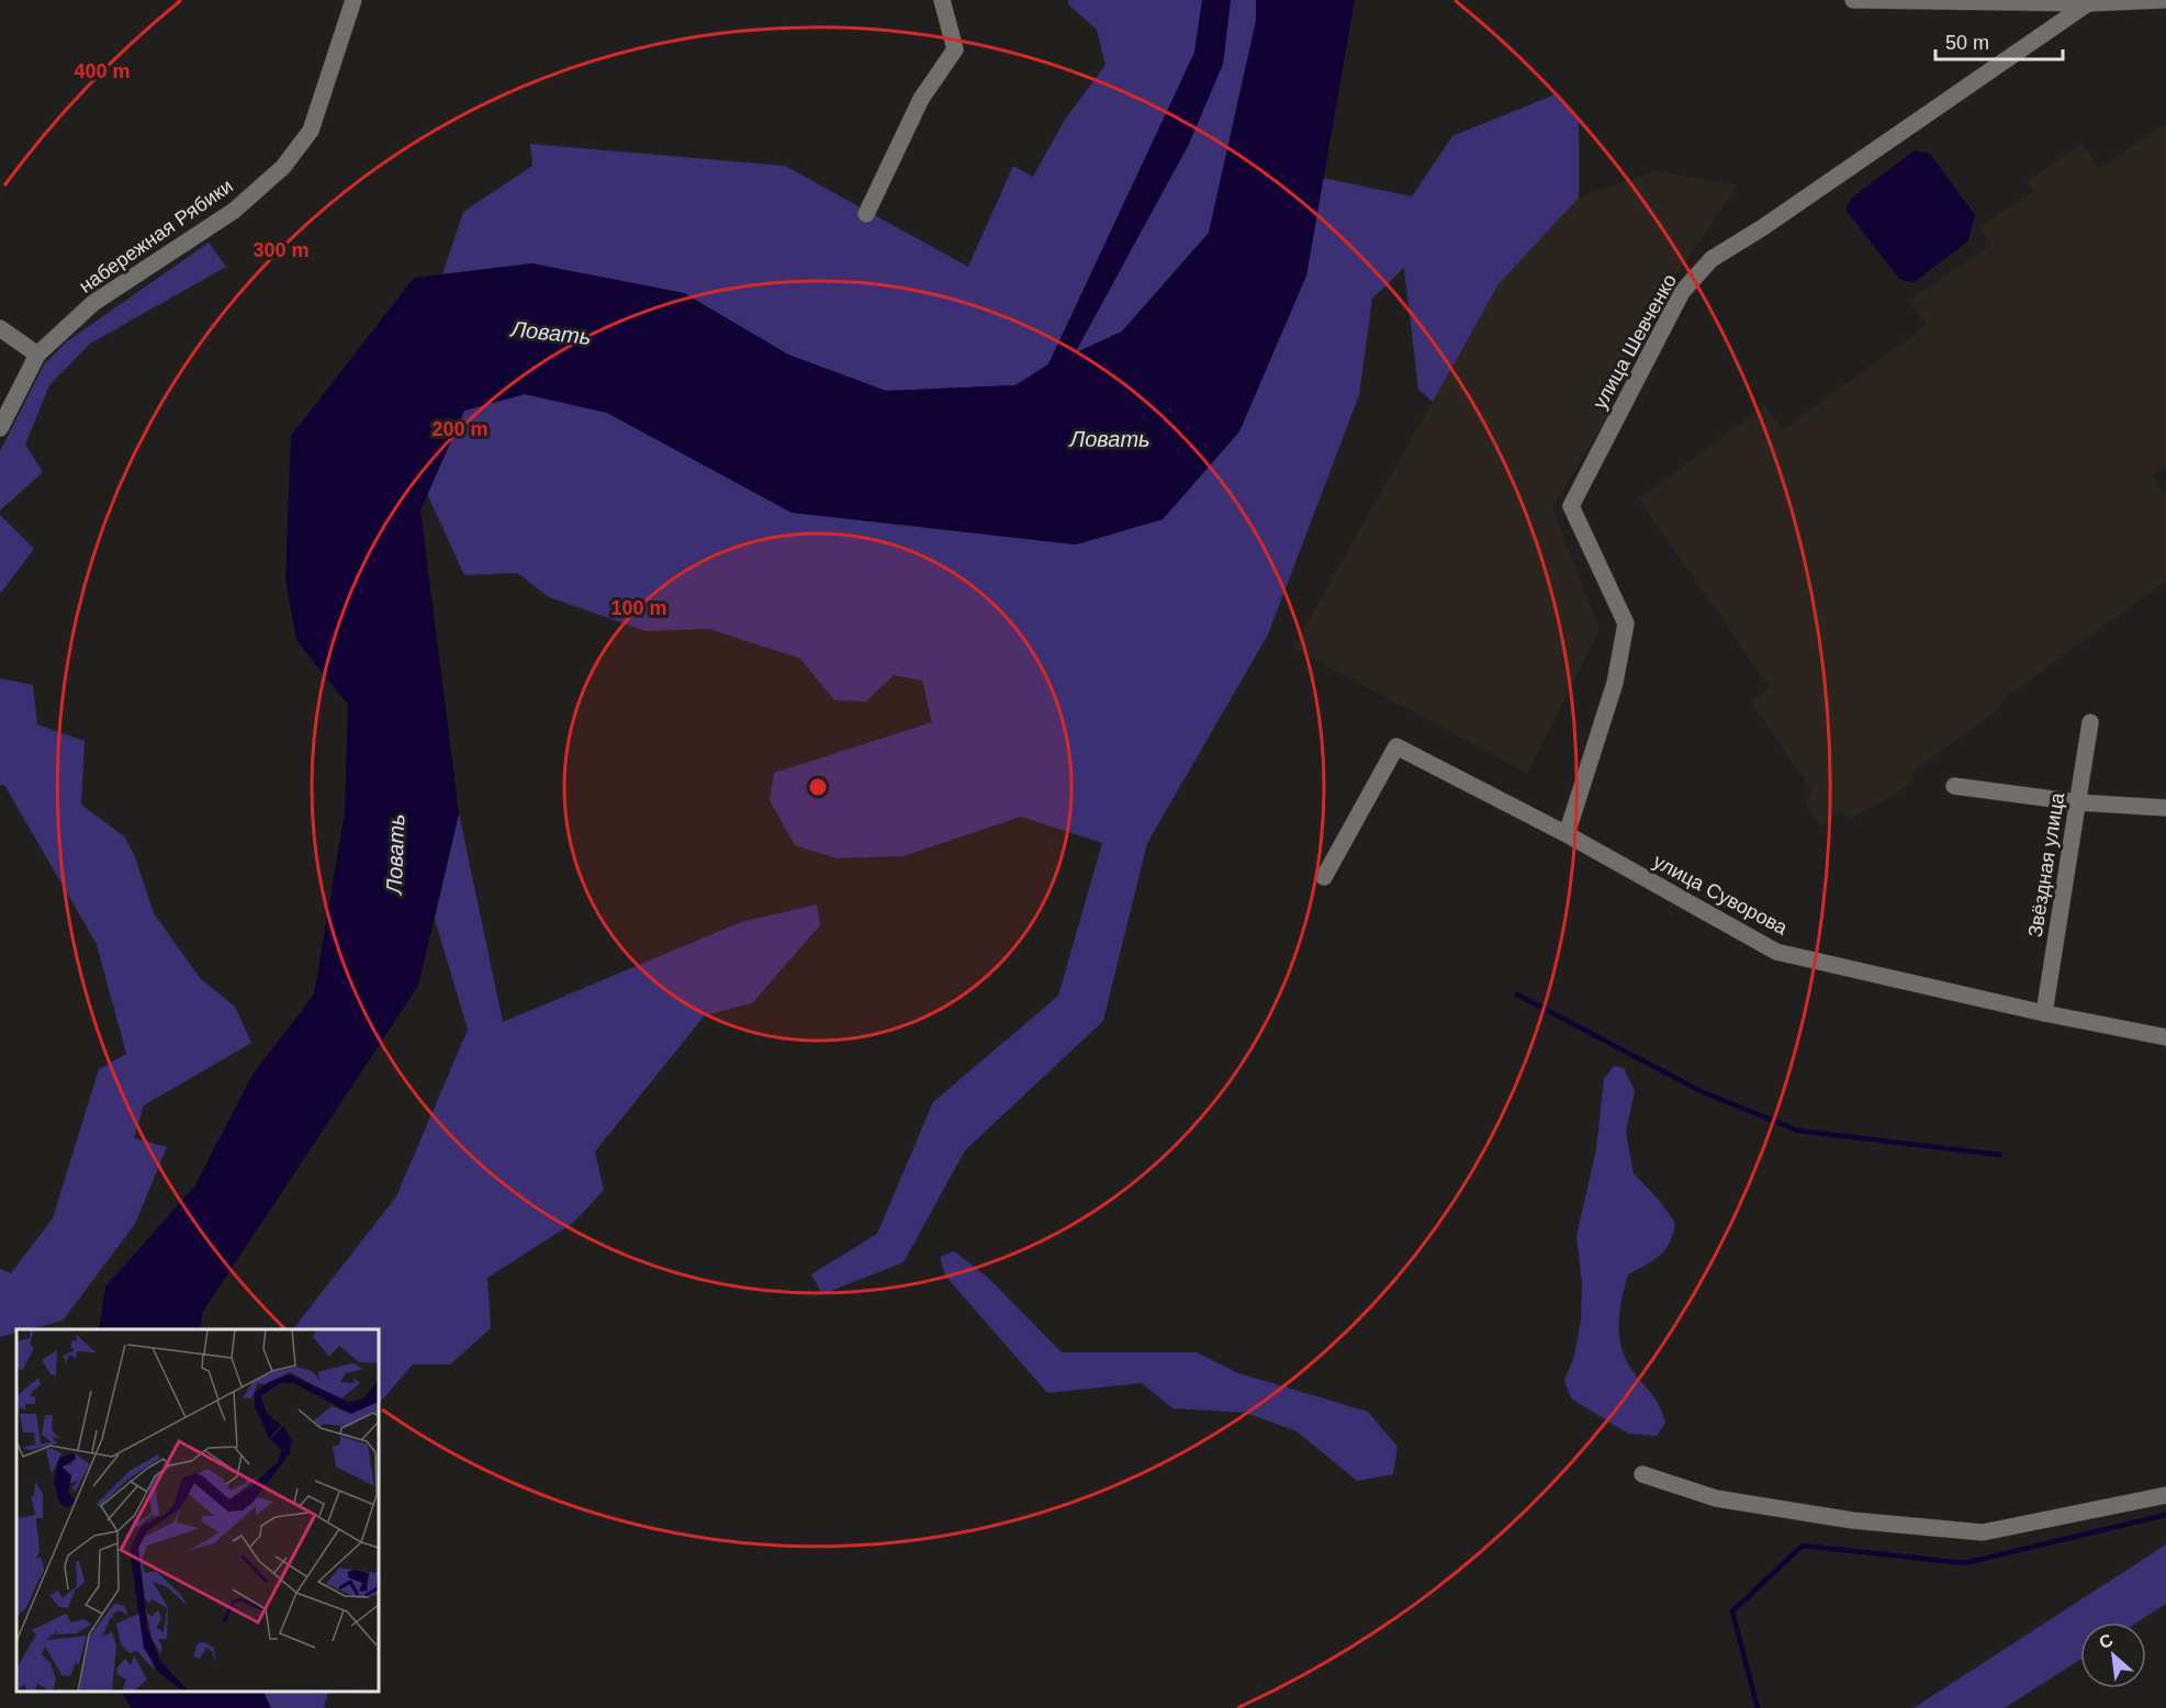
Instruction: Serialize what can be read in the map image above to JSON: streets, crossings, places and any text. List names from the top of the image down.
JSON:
{
  "streets": {
    "street": [
      "набережная Рябики",
      "улица Шевченко",
      "Звёздная улица",
      "улица Суворова"
    ]
  },
  "crossings": [
    ["улица Шевченко", "улица Суворова"],
    ["Звёздная улица", "улица Суворова"]
  ],
  "water": ["Ловать"],
  "scale_bar": "50 m",
  "north": "top left",
  "rings": [
    "400 m",
    "300 m",
    "200 m",
    "100 m"
  ]
}
